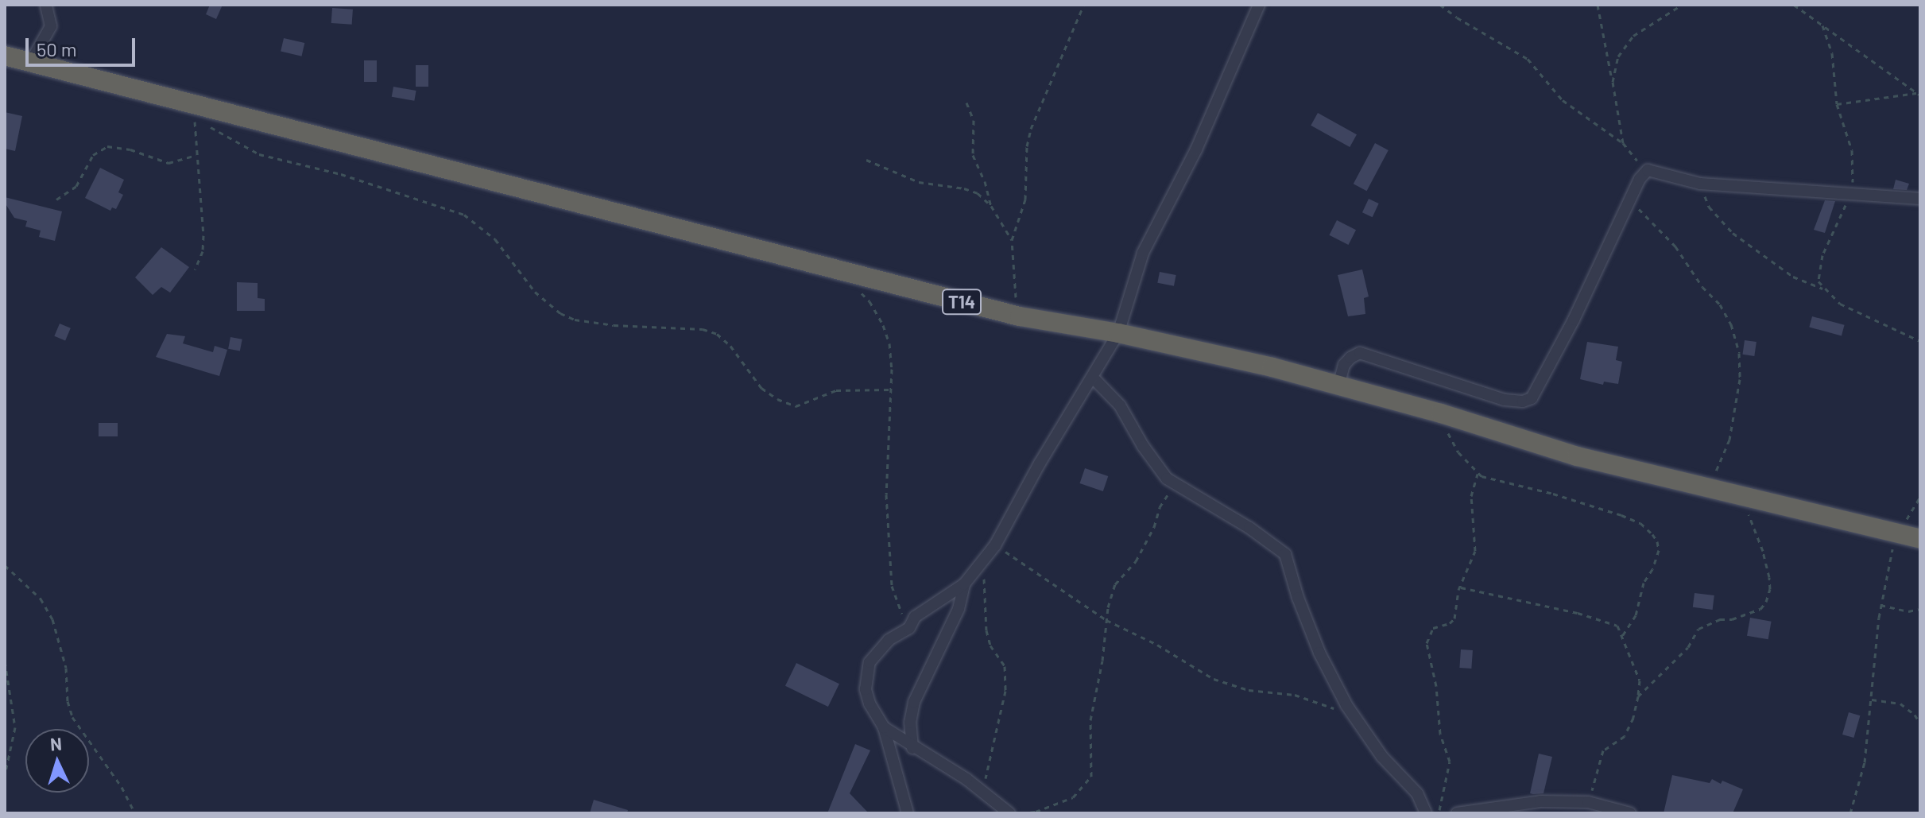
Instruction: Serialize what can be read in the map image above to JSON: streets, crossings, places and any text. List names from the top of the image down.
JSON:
{
  "streets": {
    "highway": ["T14"]
  },
  "scale_bar": "50 m",
  "north": "top"
}
